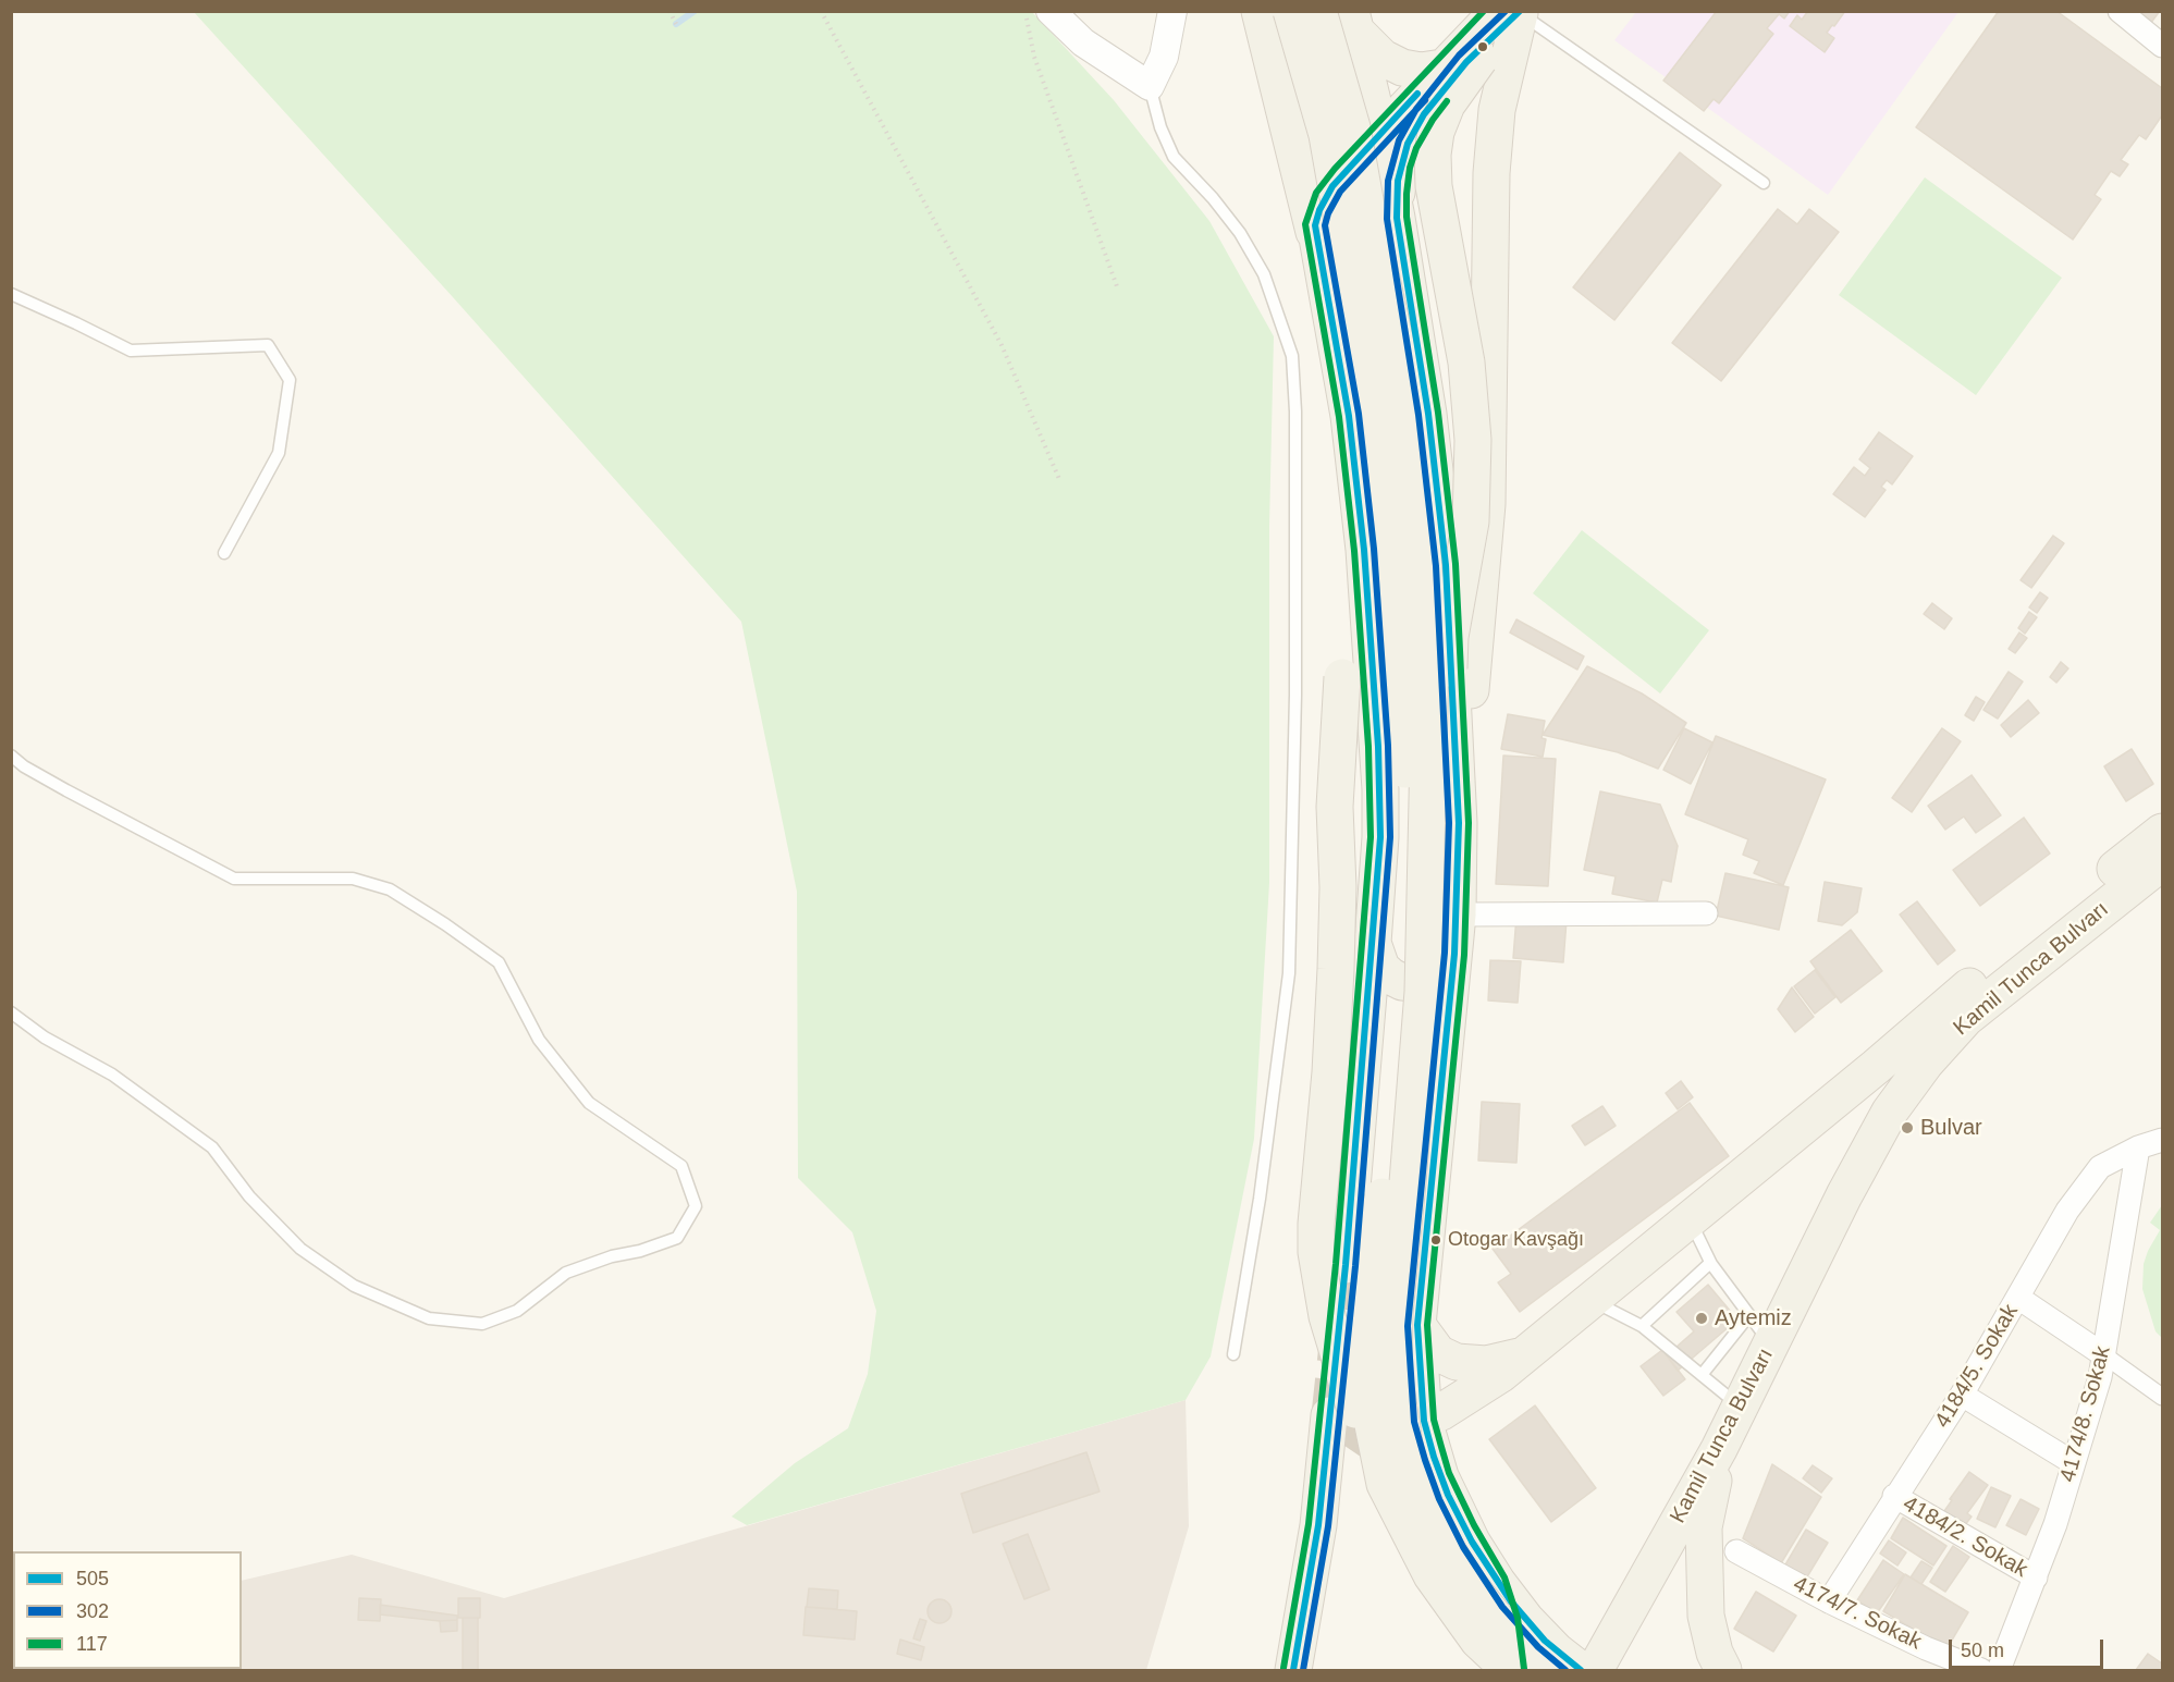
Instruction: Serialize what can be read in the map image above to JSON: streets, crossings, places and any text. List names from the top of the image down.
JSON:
{
  "streets": {
    "main road": ["Kamil Tunca Bulvarı"],
    "street": [
      "4184/5. Sokak",
      "4174/8. Sokak",
      "4184/2. Sokak",
      "4174/7. Sokak"
    ]
  },
  "crossings": [
    ["4184/5. Sokak", "4174/8. Sokak"],
    ["4184/5. Sokak", "4184/2. Sokak"],
    ["4184/5. Sokak", "4174/7. Sokak"],
    ["4174/8. Sokak", "4184/2. Sokak"]
  ],
  "places": ["Bulvar", "Otogar Kavşağı", "Aytemiz"],
  "lines": ["transit line 505", "transit line 302", "transit line 117"],
  "legend": ["505", "302", "117"],
  "scale_bar": "50 m"
}
